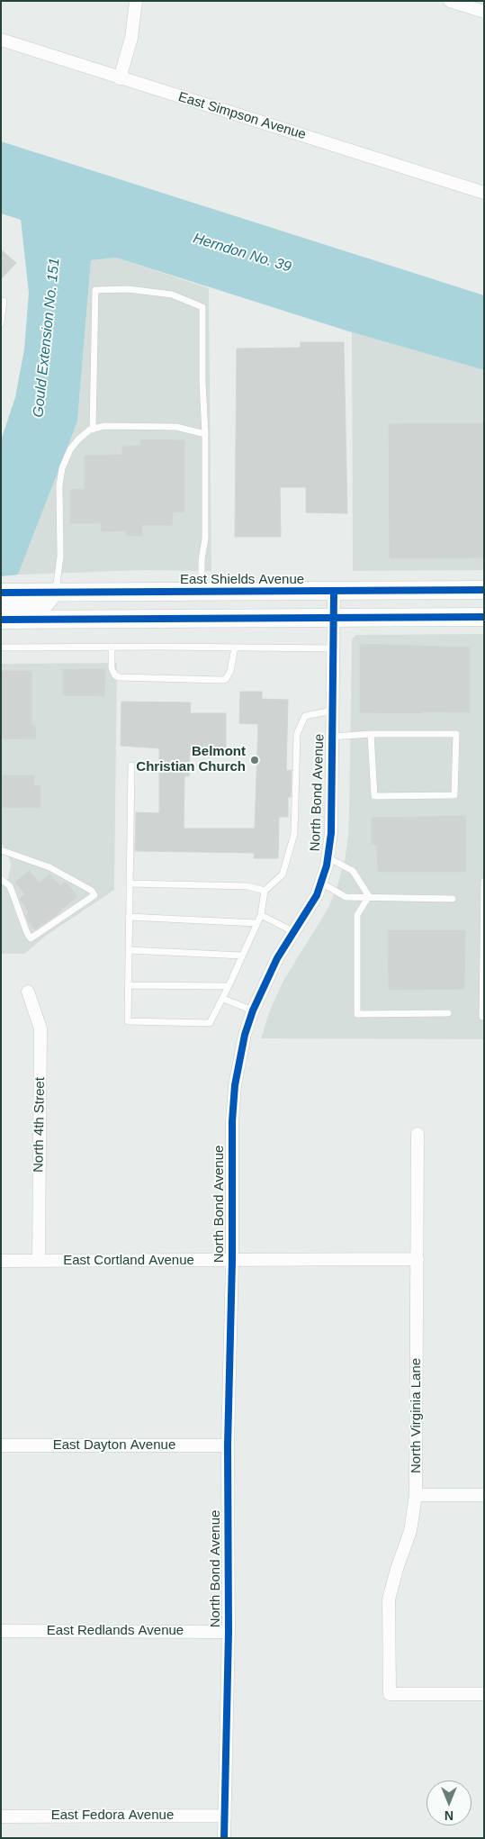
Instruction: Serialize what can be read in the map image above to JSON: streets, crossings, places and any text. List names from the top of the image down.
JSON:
{
  "streets": {
    "main road": ["East Shields Avenue"],
    "street": [
      "East Simpson Avenue",
      "North Bond Avenue",
      "North 4th Street",
      "East Cortland Avenue",
      "North Virginia Lane",
      "East Dayton Avenue",
      "East Redlands Avenue",
      "East Fedora Avenue"
    ]
  },
  "crossings": [
    ["East Shields Avenue", "North Bond Avenue"],
    ["North Bond Avenue", "East Cortland Avenue"],
    ["North Bond Avenue", "East Dayton Avenue"],
    ["North Bond Avenue", "East Redlands Avenue"],
    ["North Bond Avenue", "East Fedora Avenue"],
    ["North 4th Street", "East Cortland Avenue"],
    ["East Cortland Avenue", "North Virginia Lane"]
  ],
  "water": ["Herndon No. 39", "Gould Extension No. 151"],
  "places": ["Belmont Christian Church"],
  "north": "bottom"
}
